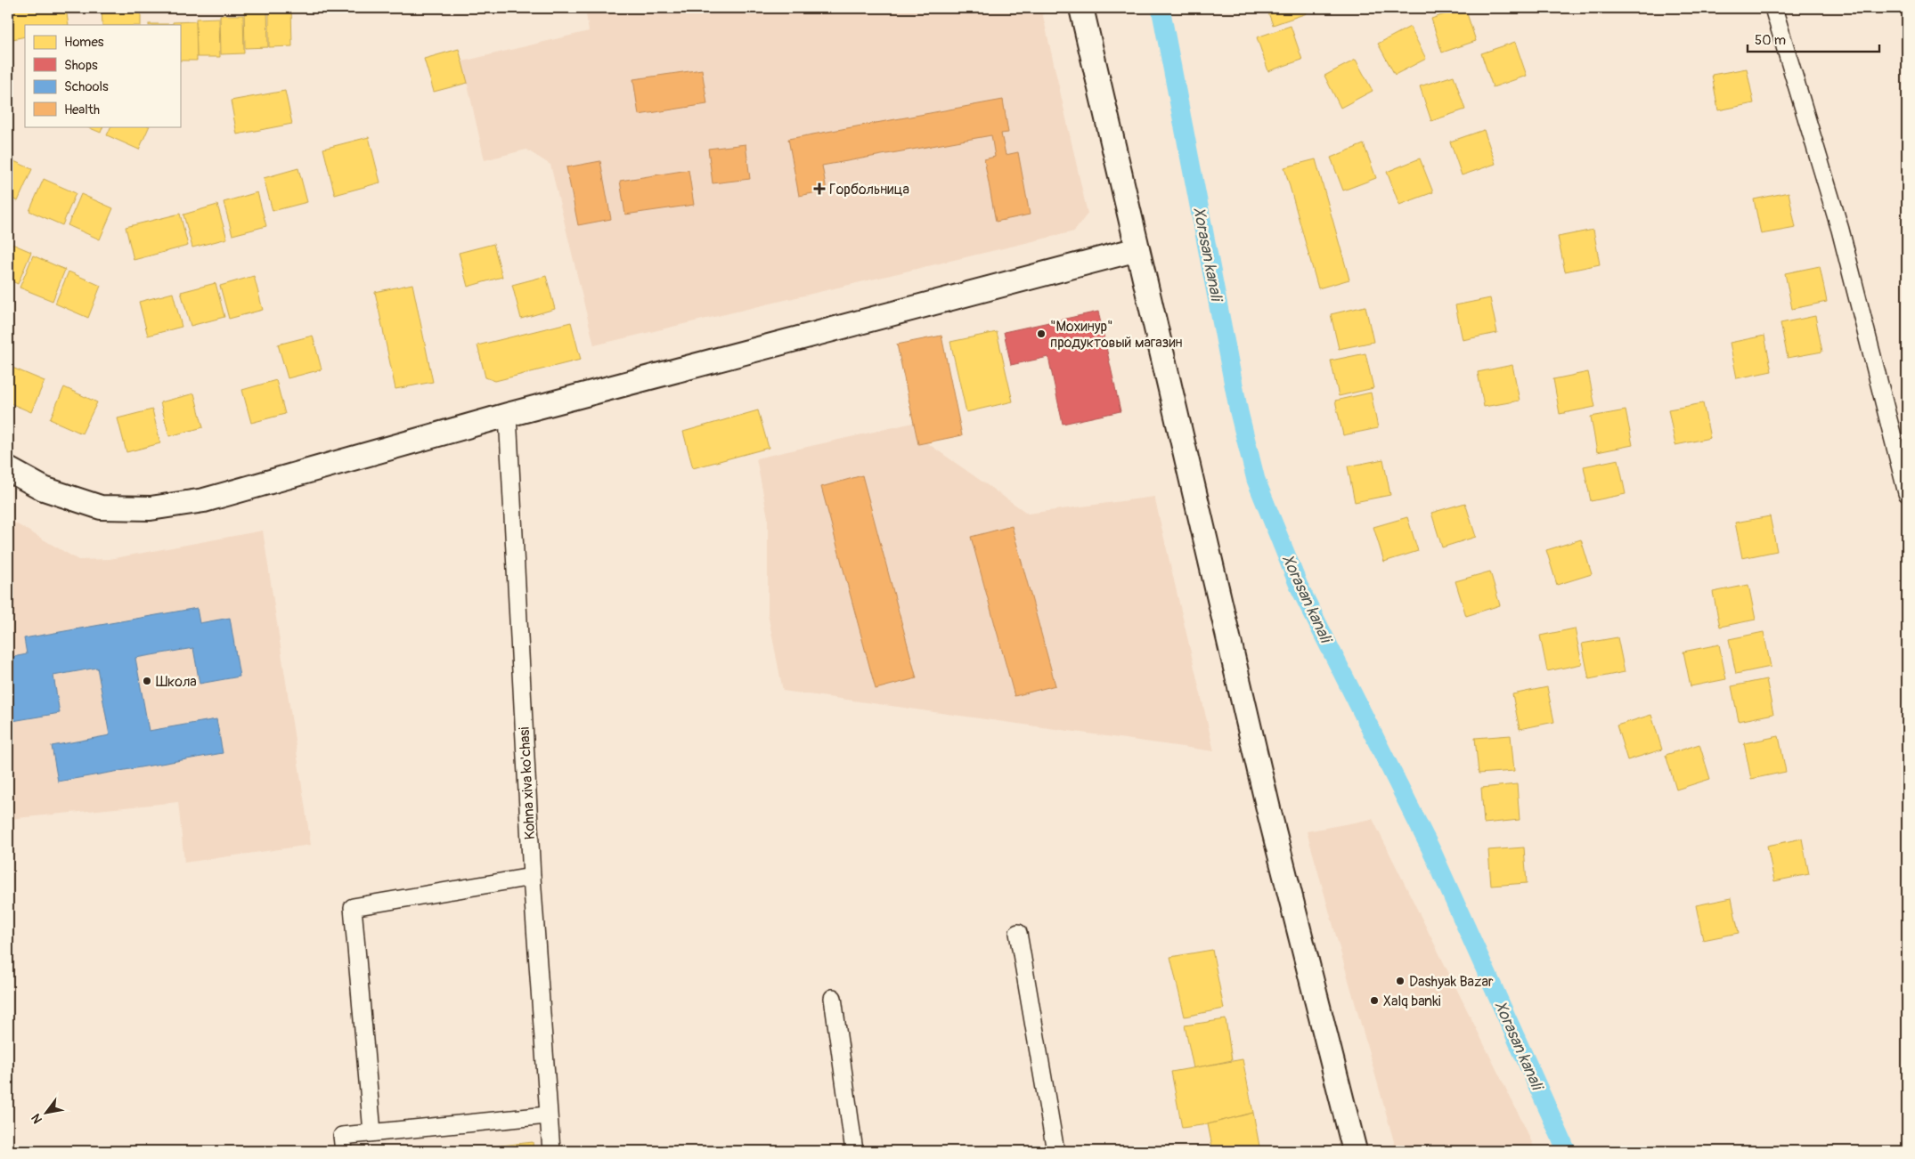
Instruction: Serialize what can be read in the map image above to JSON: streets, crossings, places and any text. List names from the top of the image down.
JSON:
{
  "streets": {
    "street": ["Kohna xiva ko'chasi"]
  },
  "water": ["Xorasan kanali"],
  "places": {
    "health": ["Горбольница"],
    "other": [
      "\"Мохинур\" продуктовый магазин",
      "Школа",
      "Dashyak Bazar",
      "Xalq banki"
    ]
  },
  "legend": [
    "Homes",
    "Shops",
    "Schools",
    "Health"
  ],
  "scale_bar": "50 m",
  "north": "bottom left"
}
